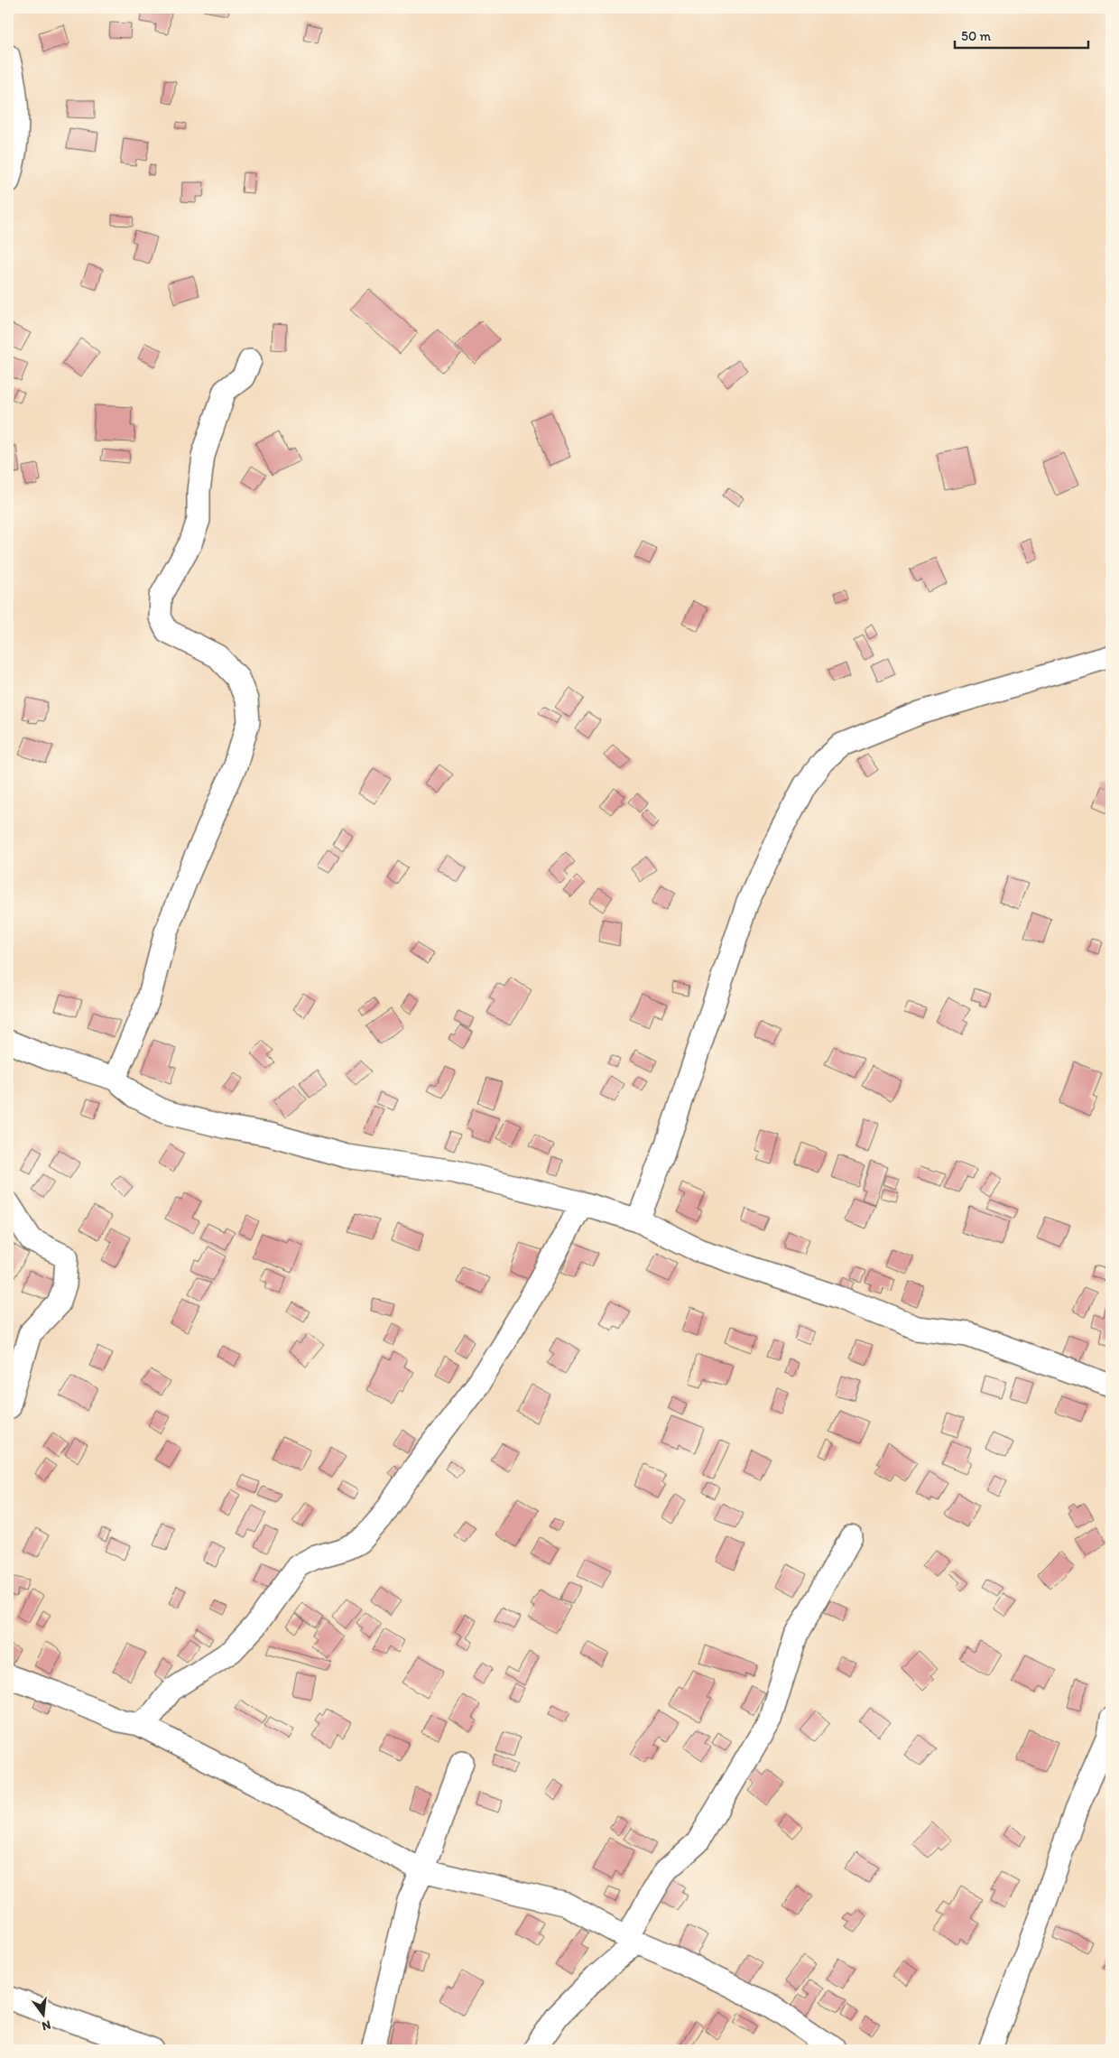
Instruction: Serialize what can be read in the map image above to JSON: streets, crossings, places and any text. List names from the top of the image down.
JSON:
{
  "scale_bar": "50 m",
  "north": "bottom"
}
